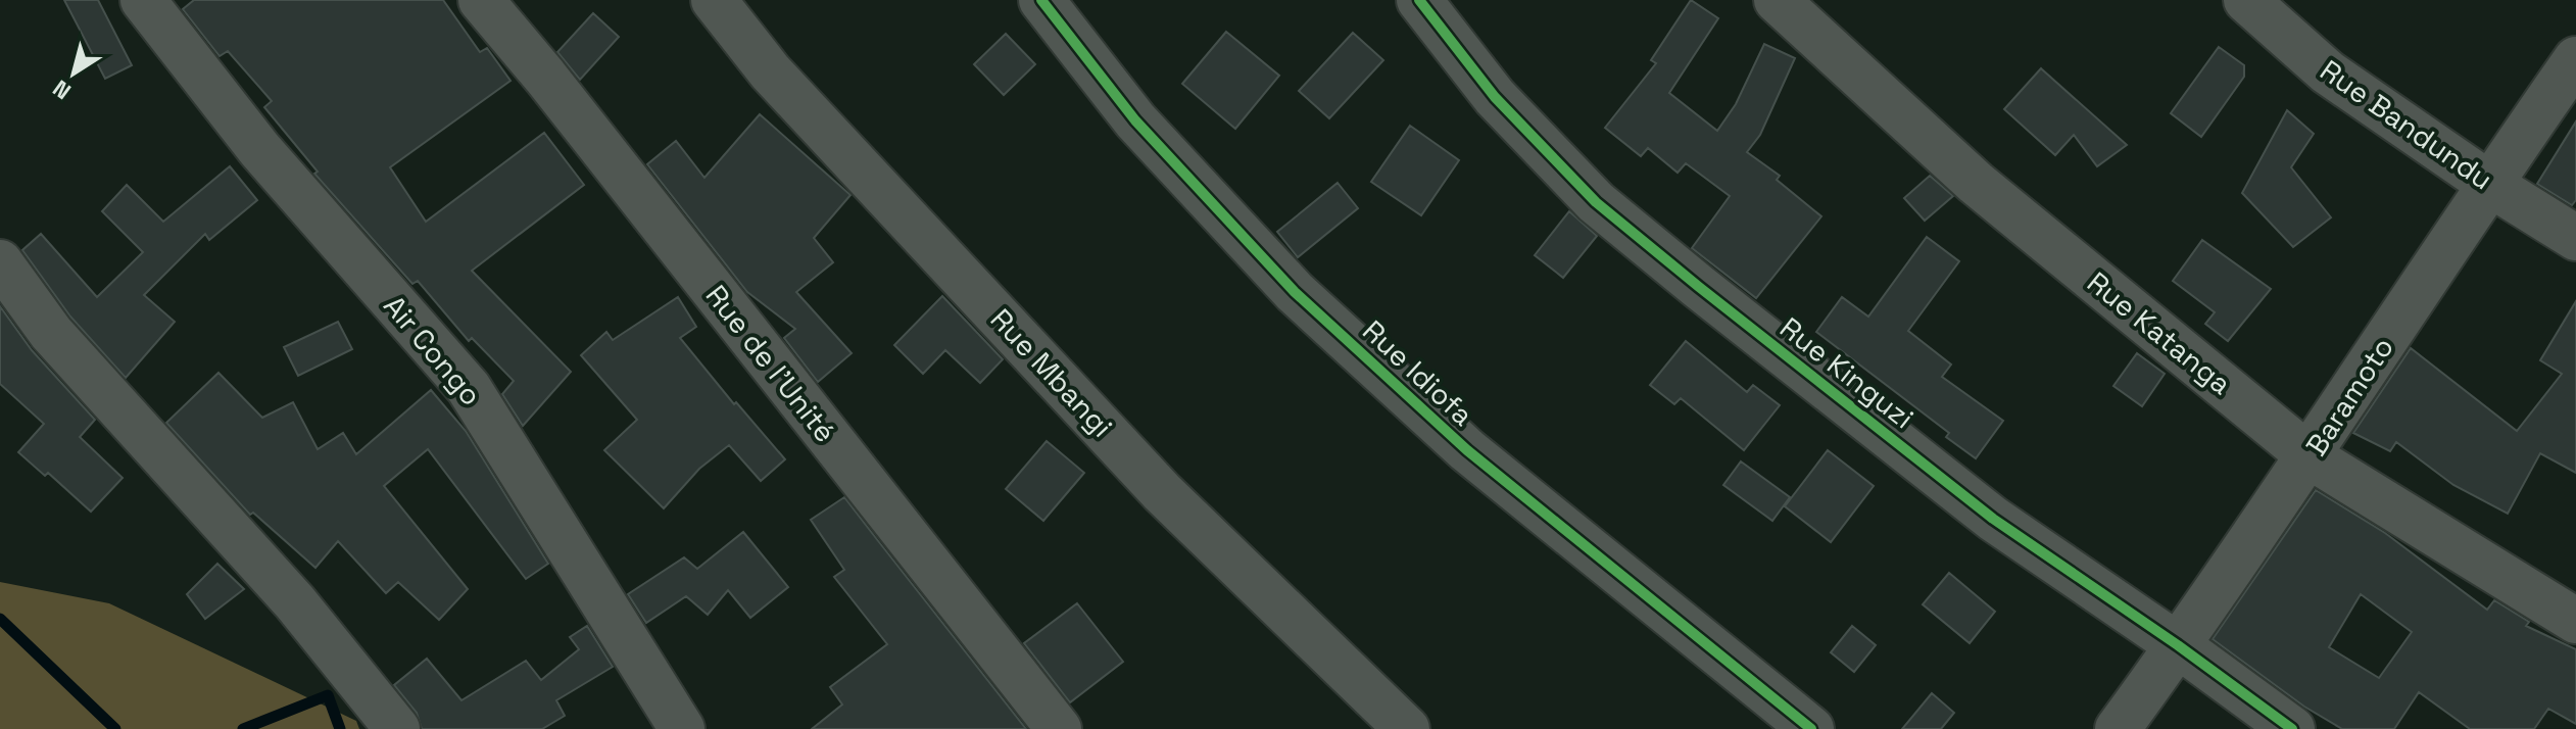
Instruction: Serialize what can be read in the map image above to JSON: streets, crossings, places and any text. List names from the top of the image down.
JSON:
{
  "streets": {
    "street": [
      "Rue Bandundu",
      "Rue Katanga",
      "Air Congo",
      "Rue de l'Unité",
      "Rue Mbangi",
      "Rue Idiofa",
      "Rue Kinguzi",
      "Baramoto"
    ]
  },
  "crossings": [
    ["Rue Bandundu", "Baramoto"],
    ["Rue Katanga", "Baramoto"],
    ["Rue Kinguzi", "Baramoto"]
  ],
  "north": "bottom left"
}
